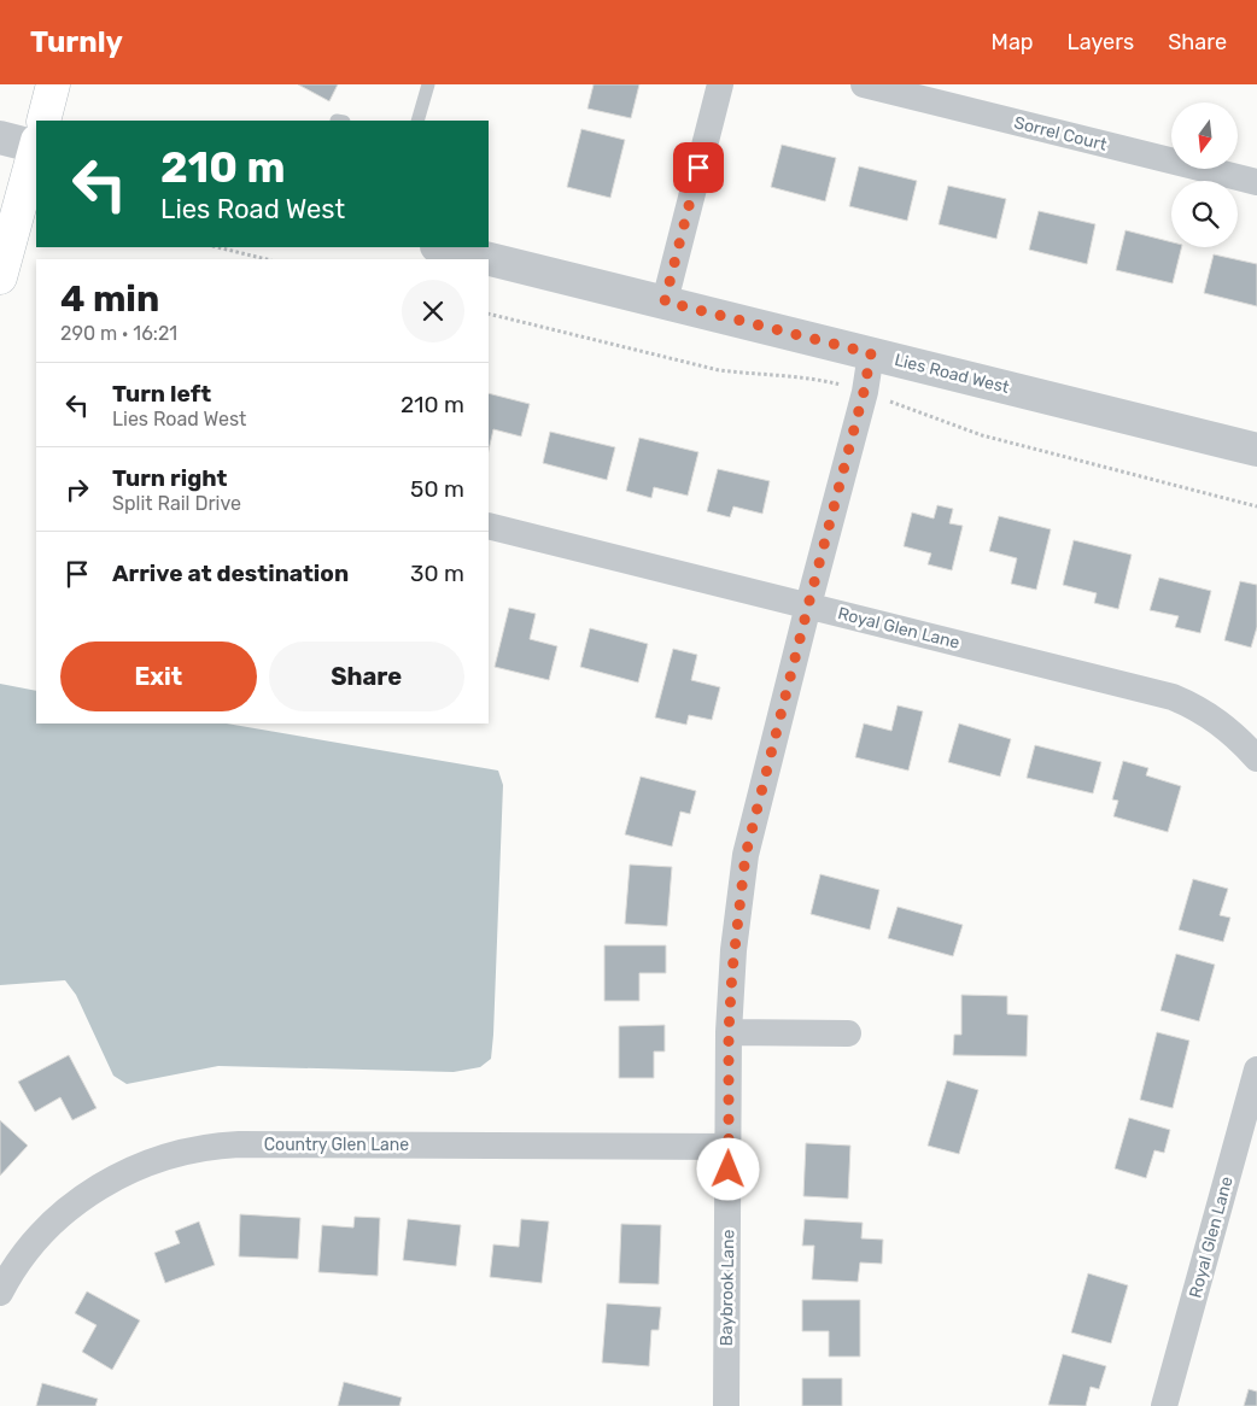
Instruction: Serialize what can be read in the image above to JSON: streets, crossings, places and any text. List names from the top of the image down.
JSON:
{
  "streets": {
    "street": [
      "Sorrel Court",
      "Lies Road West",
      "Royal Glen Lane",
      "Country Glen Lane",
      "Baybrook Lane"
    ]
  },
  "crossings": [
    ["Lies Road West", "Baybrook Lane"],
    ["Royal Glen Lane", "Baybrook Lane"],
    ["Country Glen Lane", "Baybrook Lane"]
  ],
  "north": "bottom",
  "page": {
    "header": "Turnly",
    "nav": ["Map", "Layers", "Share"],
    "turn": ["210 m", "Lies Road West"],
    "heading": ["4 min", "290 m · 16:21"],
    "list": [
      {
        "name": "Turn left",
        "note": "Lies Road West",
        "value": "210 m"
      },
      {
        "name": "Turn right",
        "note": "Split Rail Drive",
        "value": "50 m"
      },
      {
        "name": "Arrive at destination",
        "value": "30 m"
      }
    ],
    "buttons": ["Exit", "Share"]
  }
}
